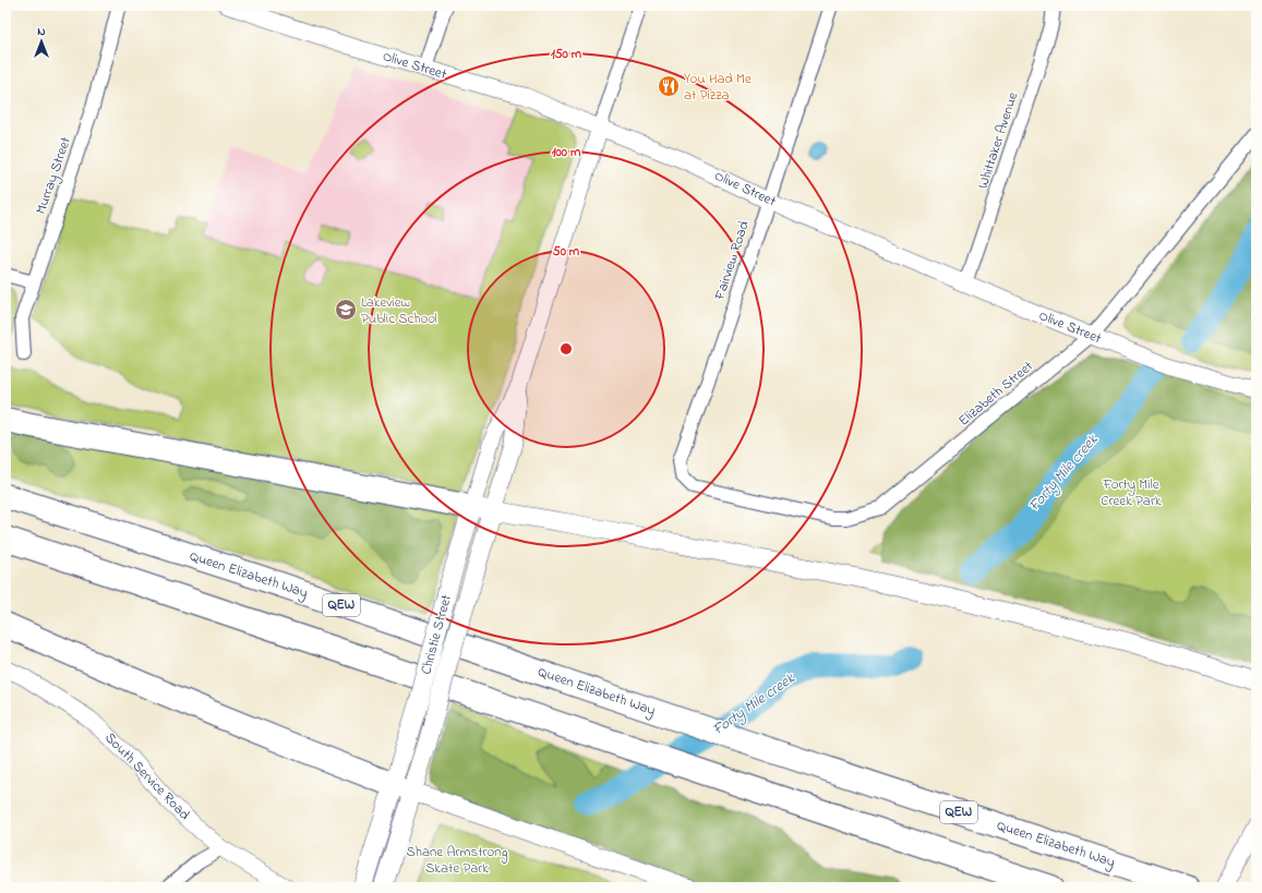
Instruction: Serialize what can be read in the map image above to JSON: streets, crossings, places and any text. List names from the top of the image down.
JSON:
{
  "streets": {
    "highway": ["Queen Elizabeth Way", "QEW"],
    "main road": ["Christie Street"],
    "street": [
      "Olive Street",
      "Whittaker Avenue",
      "Murray Street",
      "Fairview Road",
      "Elizabeth Street",
      "South Service Road"
    ]
  },
  "crossings": [
    ["Olive Street", "Whittaker Avenue"],
    ["Olive Street", "Fairview Road"],
    ["Olive Street", "Elizabeth Street"],
    ["Olive Street", "Christie Street"],
    ["Fairview Road", "Elizabeth Street"]
  ],
  "water": ["Forty Mile creek"],
  "parks": ["Forty Mile Creek Park", "Shane Armstrong Skate Park"],
  "places": {
    "restaurant": ["You Had Me at Pizza"],
    "school or university": ["Lakeview Public School"]
  },
  "north": "top",
  "rings": ["150 m", "100 m", "50 m"]
}
